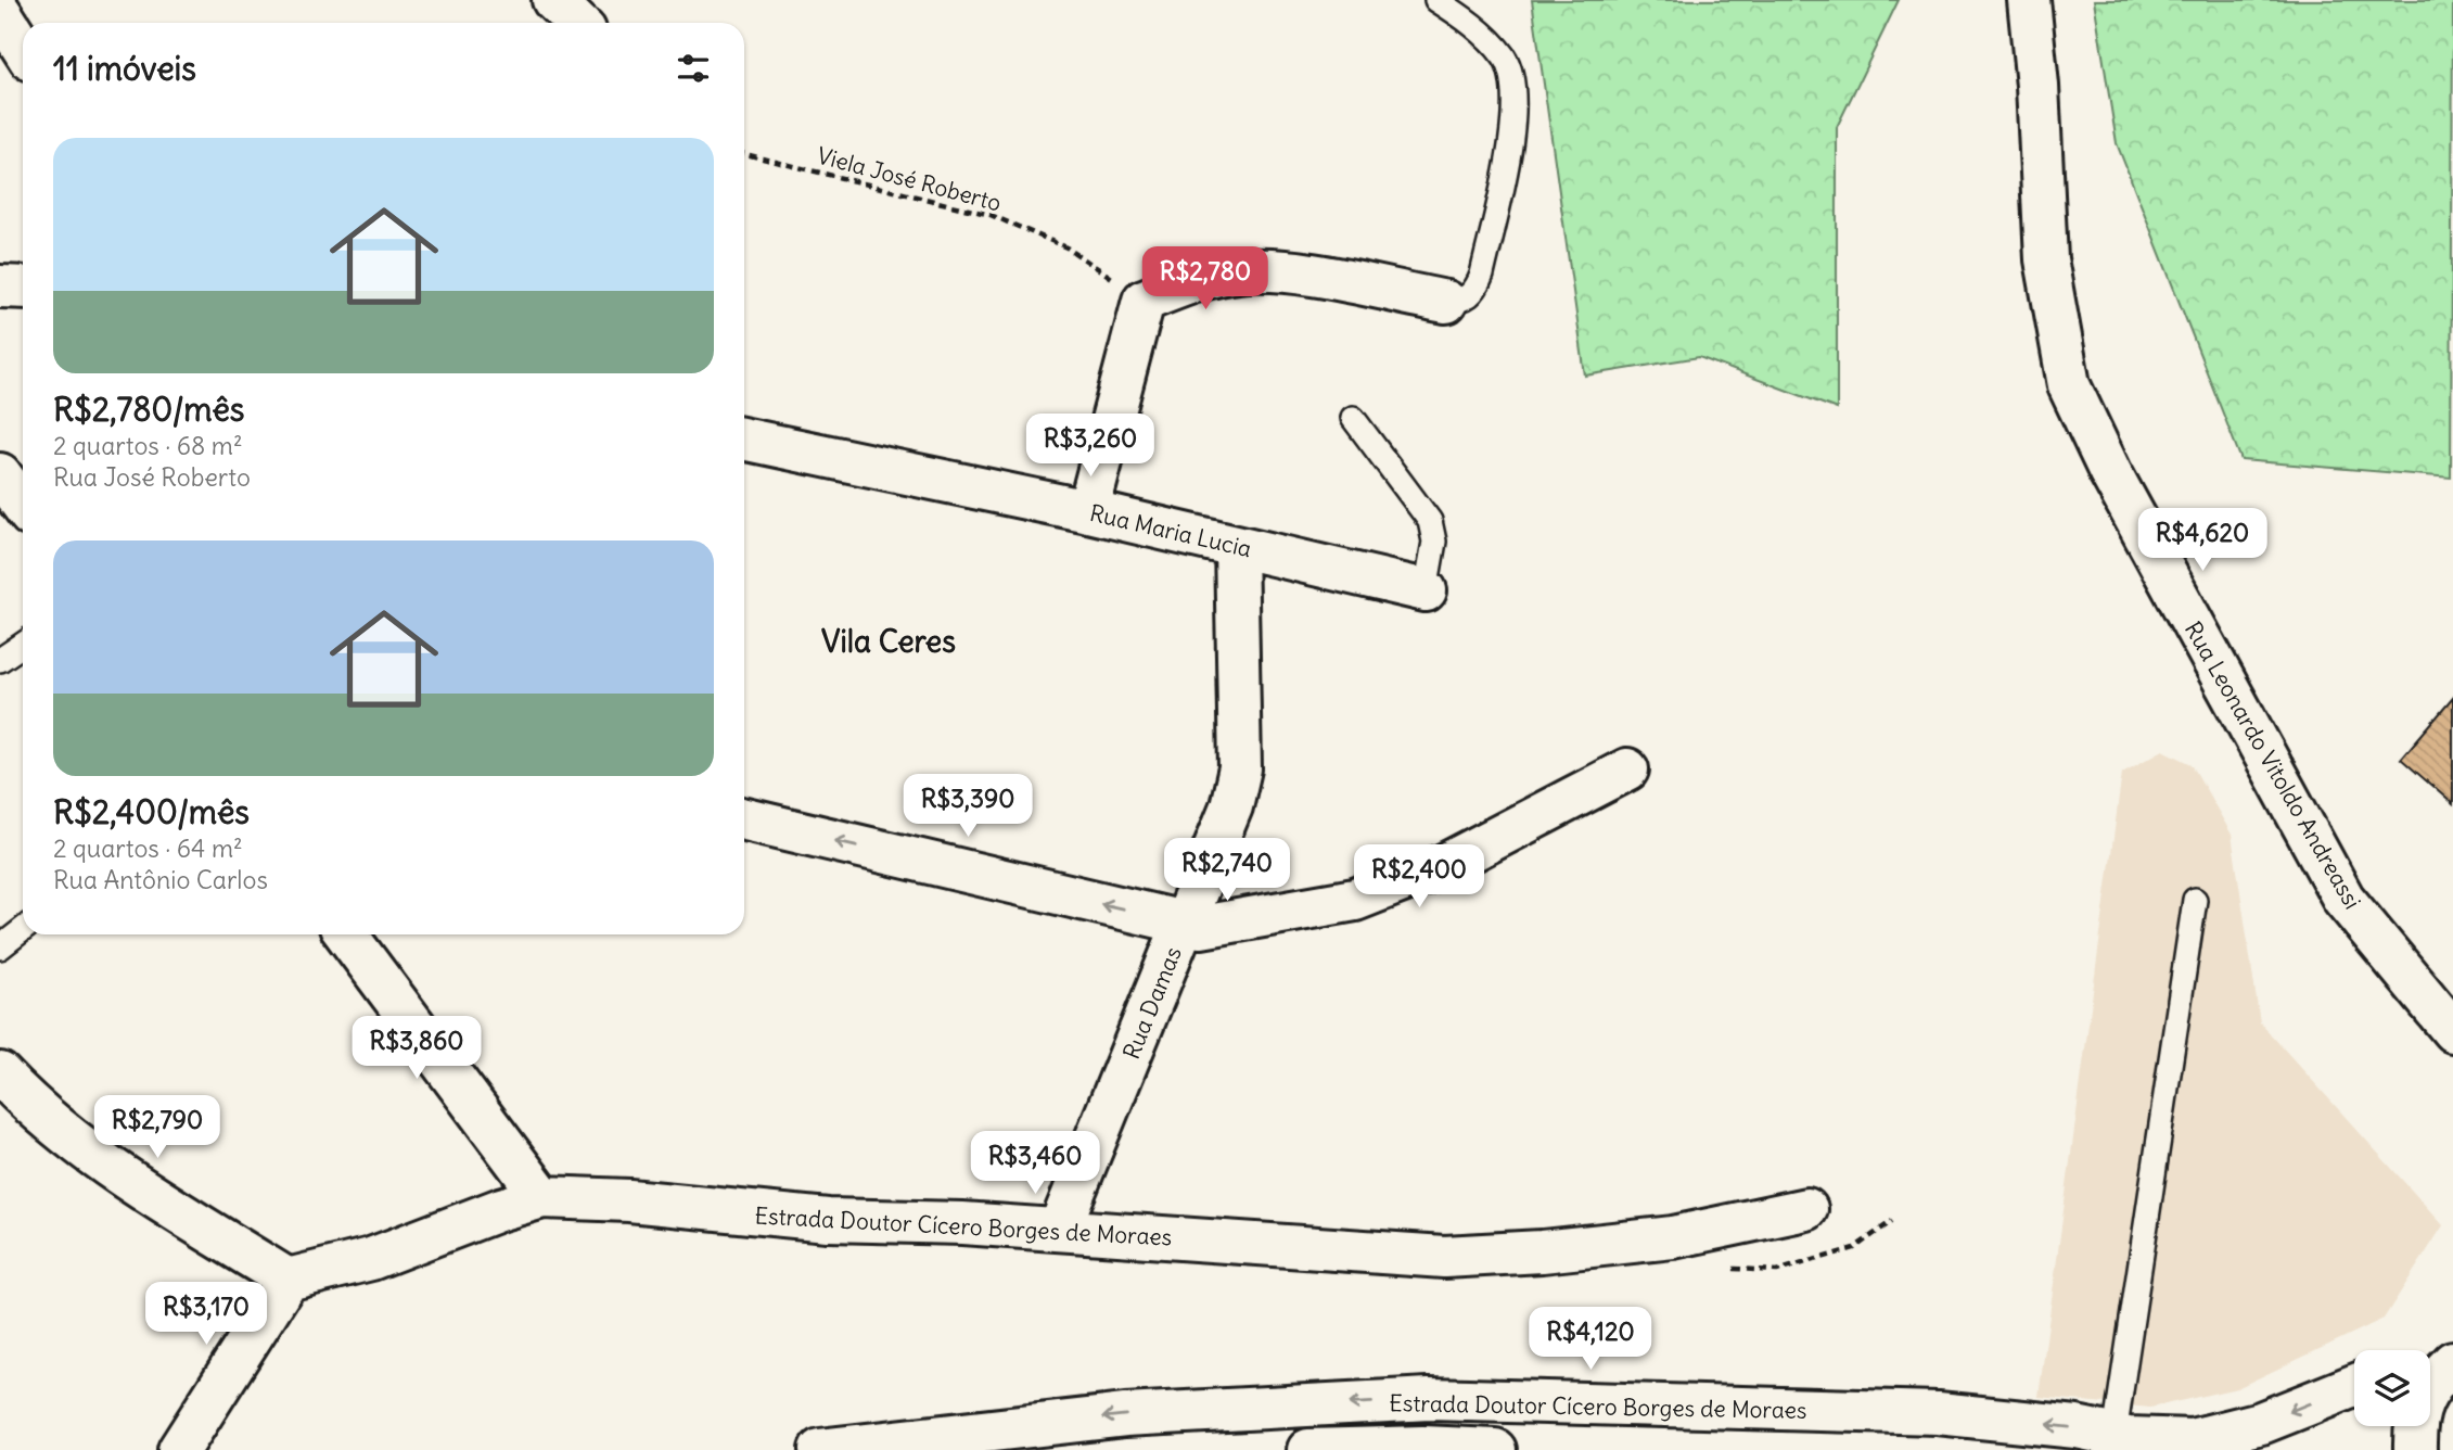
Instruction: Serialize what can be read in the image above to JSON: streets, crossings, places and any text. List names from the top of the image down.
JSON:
{
  "streets": {
    "street": [
      "Rua Maria Lucia",
      "Rua Leonardo Vitoldo Andreassi",
      "Rua Damas",
      "Estrada Doutor Cícero Borges de Moraes"
    ],
    "path": ["Viela José Roberto"]
  },
  "crossings": [
    ["Rua Maria Lucia", "Rua Damas"],
    ["Rua Damas", "Estrada Doutor Cícero Borges de Moraes"]
  ],
  "districts": ["Vila Ceres"],
  "page": {
    "heading": "11 imóveis",
    "list": [
      {
        "name": "R$2,780/mês",
        "note": "2 quartos · 68 m² · Rua José Roberto"
      },
      {
        "name": "R$2,400/mês",
        "note": "2 quartos · 64 m² · Rua Antônio Carlos"
      }
    ],
    "price": [
      "R$2,780",
      "R$3,260",
      "R$4,620",
      "R$3,390",
      "R$2,740",
      "R$2,400",
      "R$3,860",
      "R$2,790",
      "R$3,460",
      "R$3,170",
      "R$4,120"
    ]
  }
}
